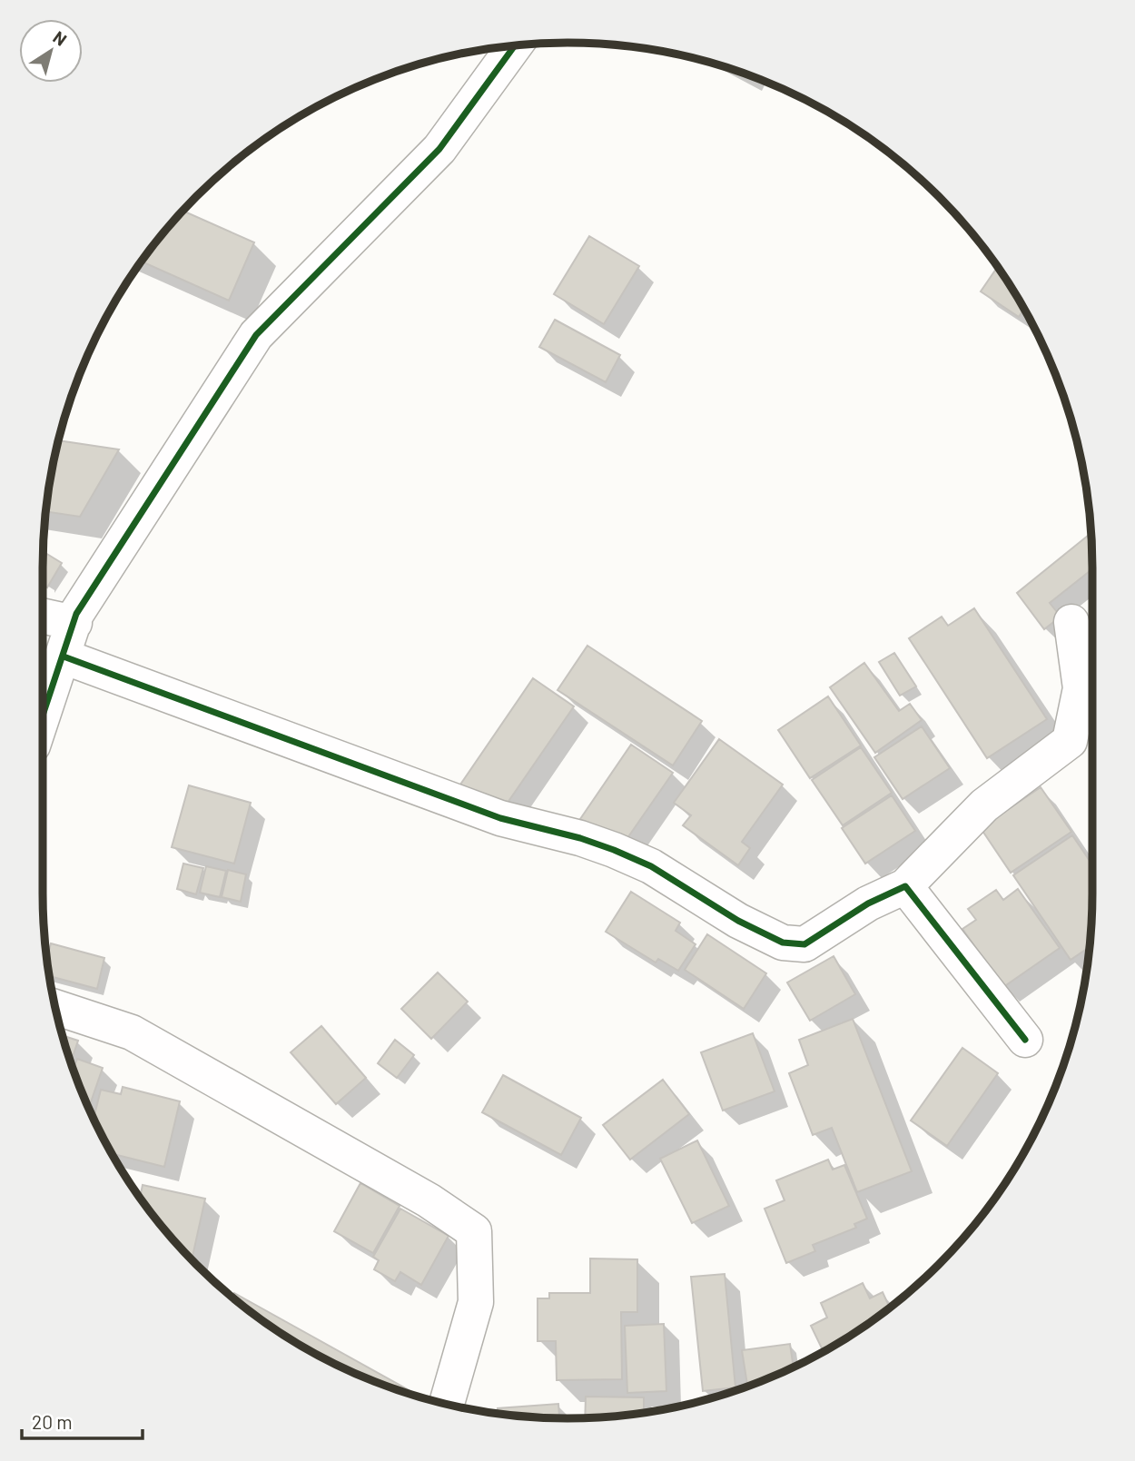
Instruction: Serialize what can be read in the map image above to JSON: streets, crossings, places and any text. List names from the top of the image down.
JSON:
{
  "scale_bar": "20 m",
  "north": "top right"
}
